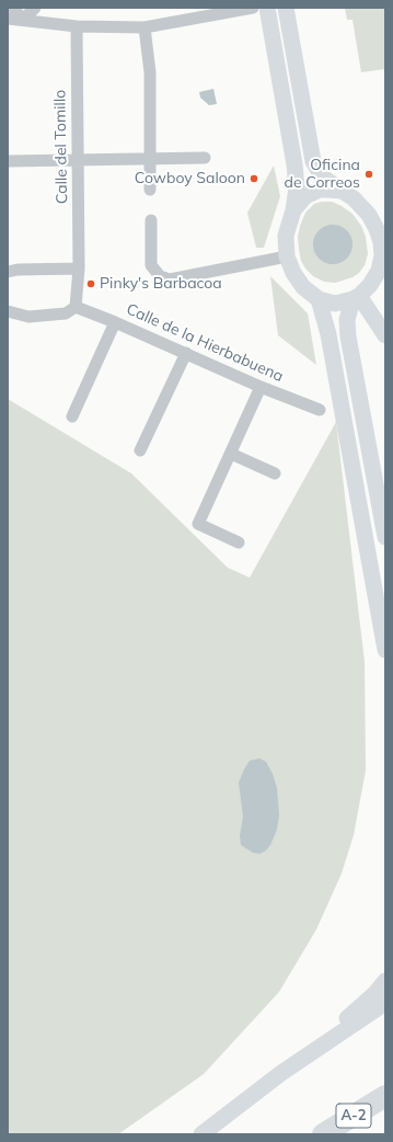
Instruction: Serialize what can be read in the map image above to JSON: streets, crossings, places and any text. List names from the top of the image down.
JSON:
{
  "streets": {
    "highway": ["A-2"],
    "street": ["Calle del Tomillo", "Calle de la Hierbabuena"]
  },
  "crossings": [
    ["Calle del Tomillo", "Calle de la Hierbabuena"]
  ],
  "places": ["Oficina de Correos", "Cowboy Saloon", "Pinky's Barbacoa"]
}
